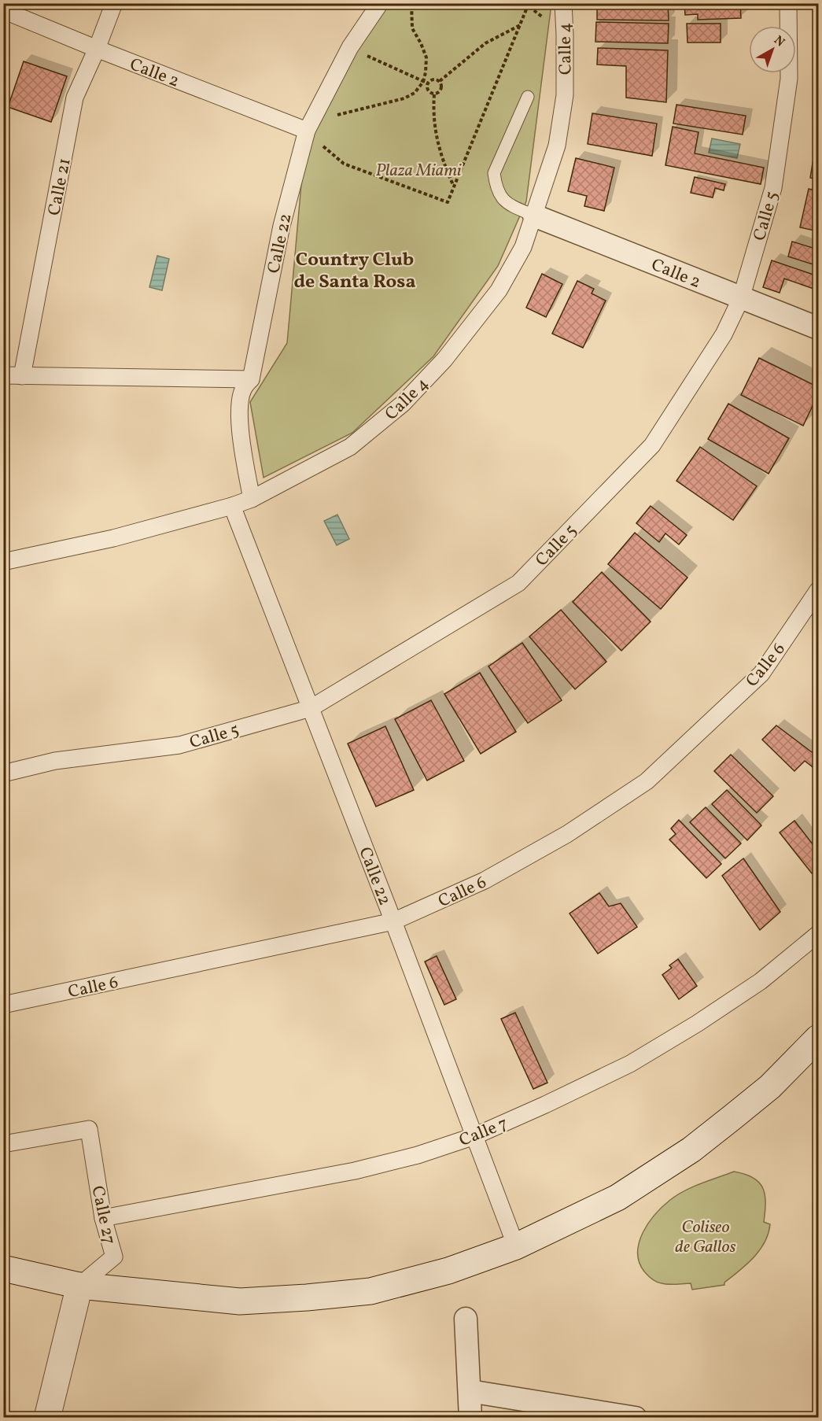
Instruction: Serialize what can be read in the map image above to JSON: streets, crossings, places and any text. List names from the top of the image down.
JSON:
{
  "streets": {
    "street": [
      "Calle 4",
      "Calle 2",
      "Calle 21",
      "Calle 5",
      "Calle 22",
      "Calle 6",
      "Calle 7",
      "Calle 27"
    ]
  },
  "crossings": [
    ["Calle 4", "Calle 2"],
    ["Calle 4", "Calle 22"],
    ["Calle 2", "Calle 21"],
    ["Calle 2", "Calle 5"],
    ["Calle 2", "Calle 22"],
    ["Calle 5", "Calle 22"],
    ["Calle 22", "Calle 6"],
    ["Calle 22", "Calle 7"],
    ["Calle 7", "Calle 27"]
  ],
  "districts": ["Country Club de Santa Rosa"],
  "parks": ["Plaza Miami", "Coliseo de Gallos"],
  "north": "top right"
}
